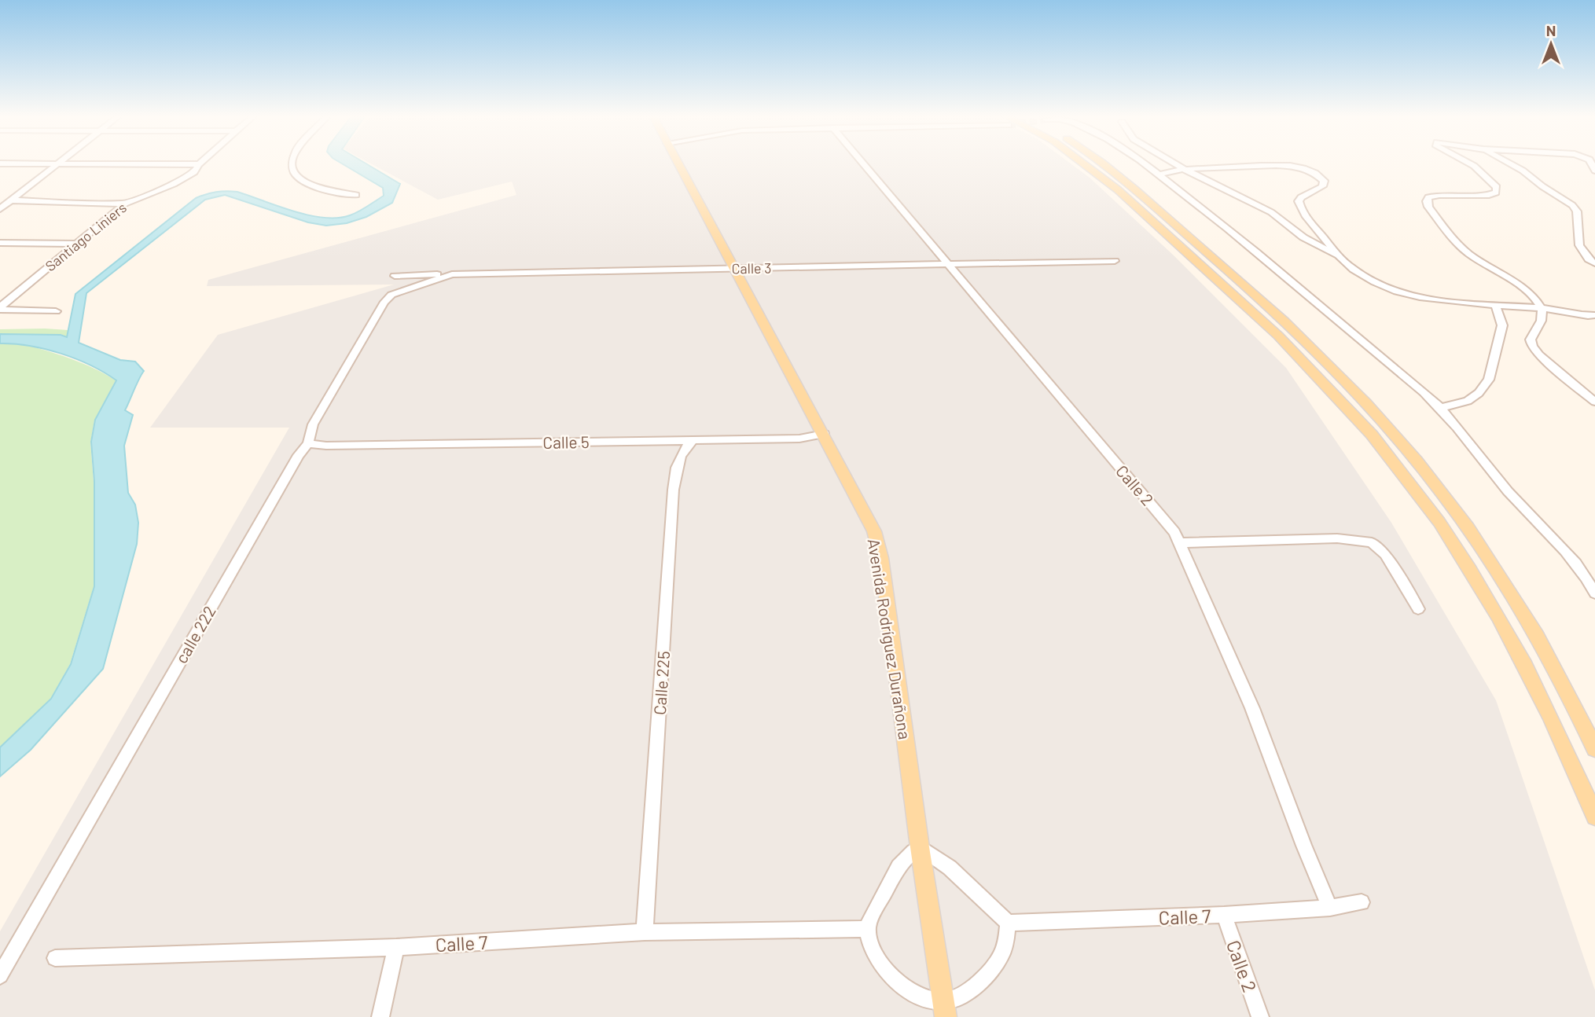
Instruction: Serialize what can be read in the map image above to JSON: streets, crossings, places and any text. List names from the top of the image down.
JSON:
{
  "streets": {
    "main road": ["Avenida Rodríguez Durañona"],
    "street": [
      "Santiago Liniers",
      "Calle 3",
      "Calle 5",
      "Calle 2",
      "calle 222",
      "Calle 225",
      "Calle 7"
    ]
  },
  "crossings": [
    ["Calle 3", "Calle 2"],
    ["Calle 3", "calle 222"],
    ["Calle 3", "Avenida Rodríguez Durañona"],
    ["Calle 5", "calle 222"],
    ["Calle 5", "Avenida Rodríguez Durañona"],
    ["Calle 5", "Calle 225"],
    ["Calle 2", "Calle 7"],
    ["Calle 225", "Calle 7"]
  ],
  "north": "top"
}
